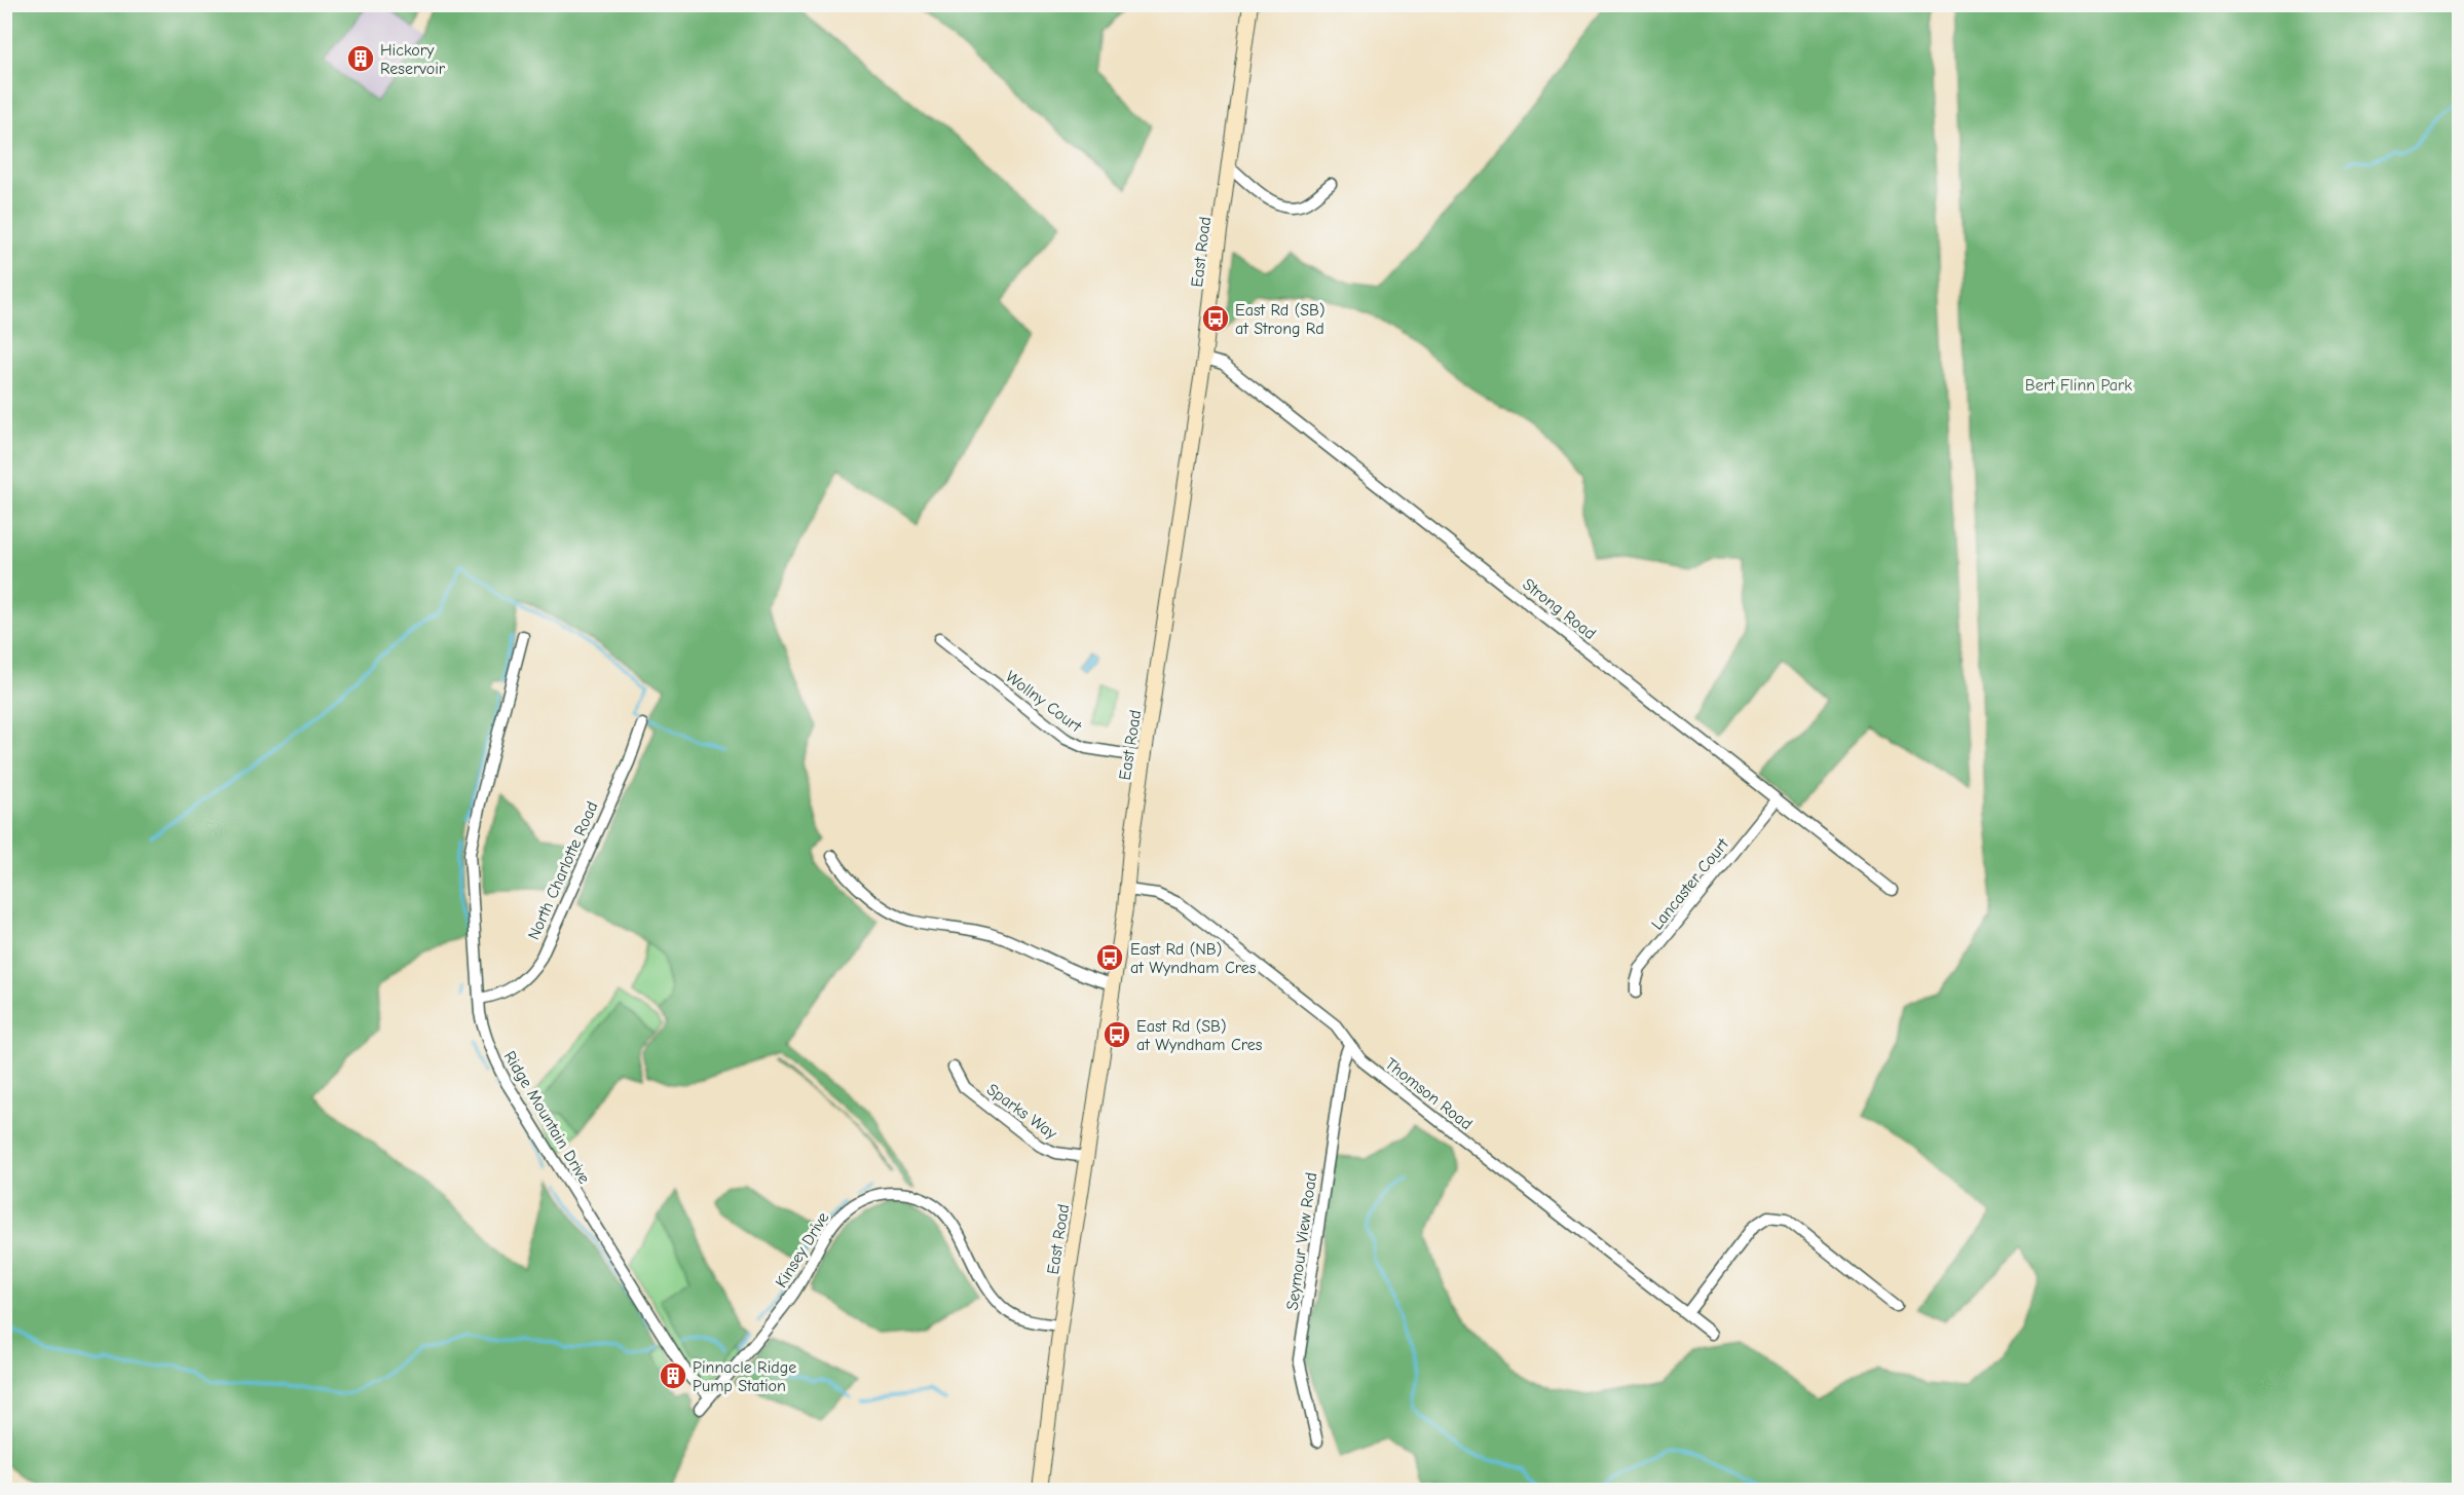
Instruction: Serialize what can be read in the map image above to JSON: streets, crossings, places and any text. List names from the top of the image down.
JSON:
{
  "streets": {
    "main road": ["East Road"],
    "street": [
      "Strong Road",
      "Wollny Court",
      "North Charlotte Road",
      "Lancaster Court",
      "Thomson Road",
      "Sparks Way",
      "Ridge Mountain Drive",
      "Seymour View Road",
      "Kinsey Drive"
    ]
  },
  "crossings": [
    ["East Road", "Strong Road"],
    ["East Road", "Wollny Court"],
    ["East Road", "Thomson Road"],
    ["East Road", "Sparks Way"],
    ["East Road", "Kinsey Drive"],
    ["Strong Road", "Lancaster Court"],
    ["North Charlotte Road", "Ridge Mountain Drive"],
    ["Thomson Road", "Seymour View Road"],
    ["Ridge Mountain Drive", "Kinsey Drive"]
  ],
  "parks": ["Bert Flinn Park"],
  "places": {
    "building": ["Hickory Reservoir", "Pinnacle Ridge Pump Station"],
    "bus stop": ["East Rd (SB) at Strong Rd", "East Rd (NB) at Wyndham Cres", "East Rd (SB) at Wyndham Cres"]
  }
}
